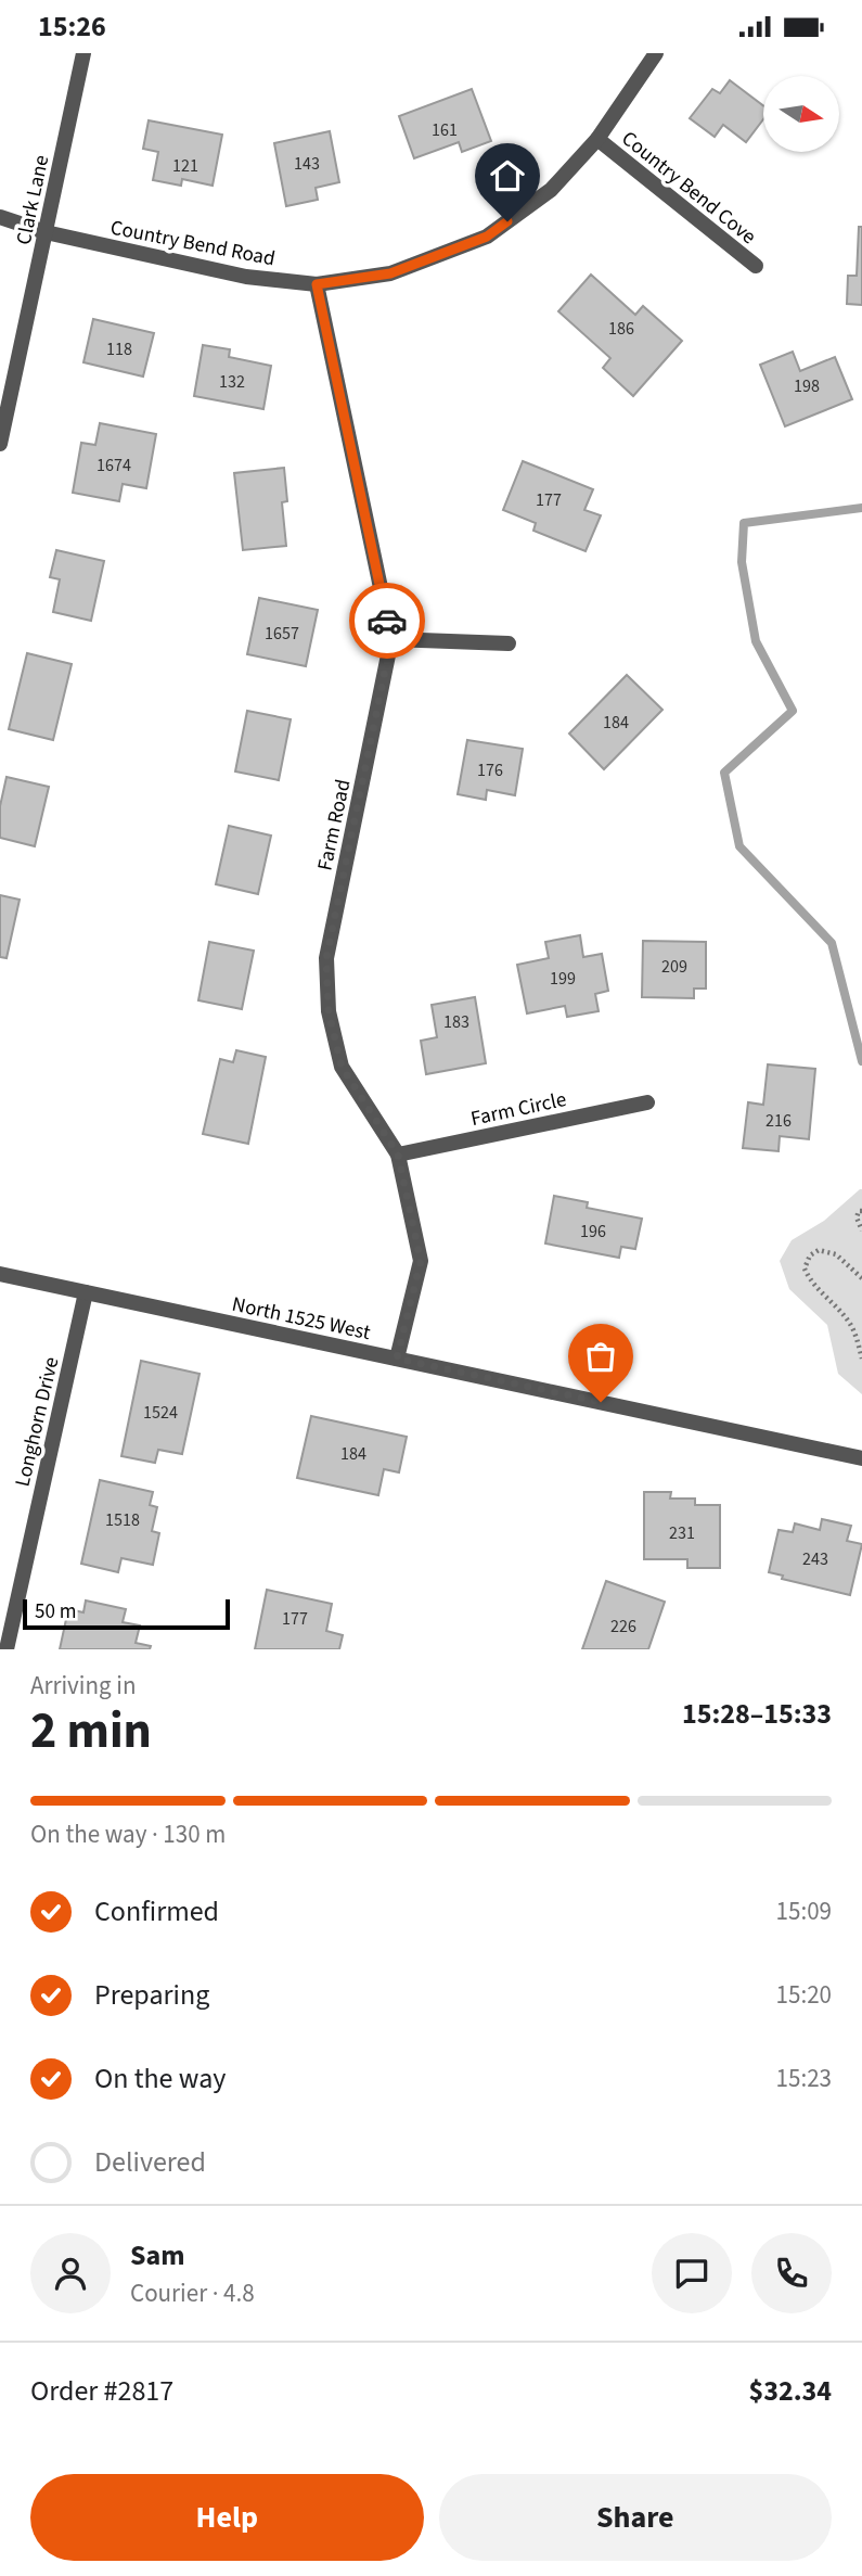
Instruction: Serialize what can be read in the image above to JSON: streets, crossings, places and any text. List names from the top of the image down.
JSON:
{
  "streets": {
    "street": [
      "Country Bend Cove",
      "Clark Lane",
      "Country Bend Road",
      "Farm Road",
      "Farm Circle",
      "North 1525 West",
      "Longhorn Drive"
    ]
  },
  "crossings": [
    ["Country Bend Cove", "Country Bend Road"],
    ["Clark Lane", "Country Bend Road"],
    ["Country Bend Road", "Farm Road"],
    ["Farm Road", "Farm Circle"],
    ["Farm Road", "North 1525 West"],
    ["North 1525 West", "Longhorn Drive"]
  ],
  "house_numbers": [
    "161",
    "143",
    "121",
    "186",
    "118",
    "132",
    "198",
    "1674",
    "177",
    "1657",
    "184",
    "176",
    "209",
    "199",
    "183",
    "216",
    "196",
    "1524",
    "184",
    "1518",
    "231",
    "243",
    "177",
    "226"
  ],
  "scale_bar": "50 m",
  "north": "right",
  "page": {
    "status": "15:26",
    "scale": "50 m",
    "heading": ["2 min", "Arriving in", "15:28–15:33"],
    "panel": [
      "Sam",
      "Courier · 4.8",
      "Order #2817",
      "$32.34"
    ],
    "bar": "On the way · 130 m",
    "list": [
      ["Confirmed", "15:09"],
      ["Preparing", "15:20"],
      ["On the way", "15:23"],
      "Delivered"
    ],
    "buttons": ["Help", "Share"]
  }
}
